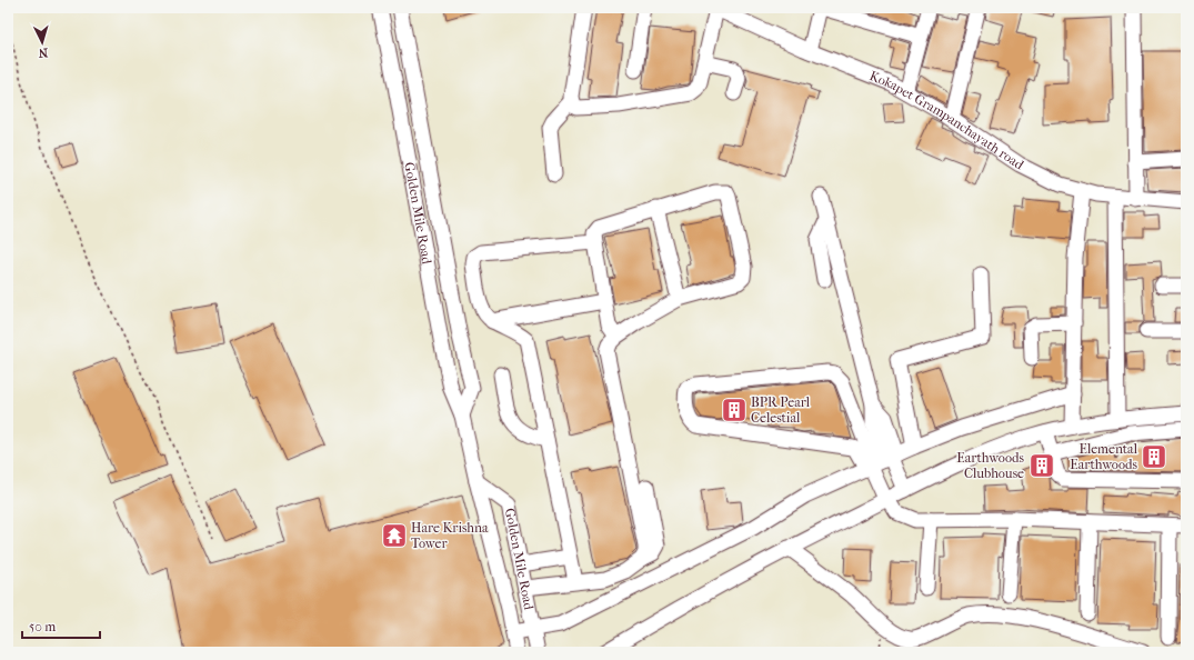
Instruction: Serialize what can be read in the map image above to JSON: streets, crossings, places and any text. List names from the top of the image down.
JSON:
{
  "streets": {
    "street": ["Kokapet Grampanchayath road", "Golden Mile Road"]
  },
  "places": {
    "building": ["BPR Pearl Celestial", "Elemental Earthwoods", "Earthwoods Clubhouse"],
    "temple": ["Hare Krishna Tower"]
  },
  "scale_bar": "50 m",
  "north": "bottom"
}
